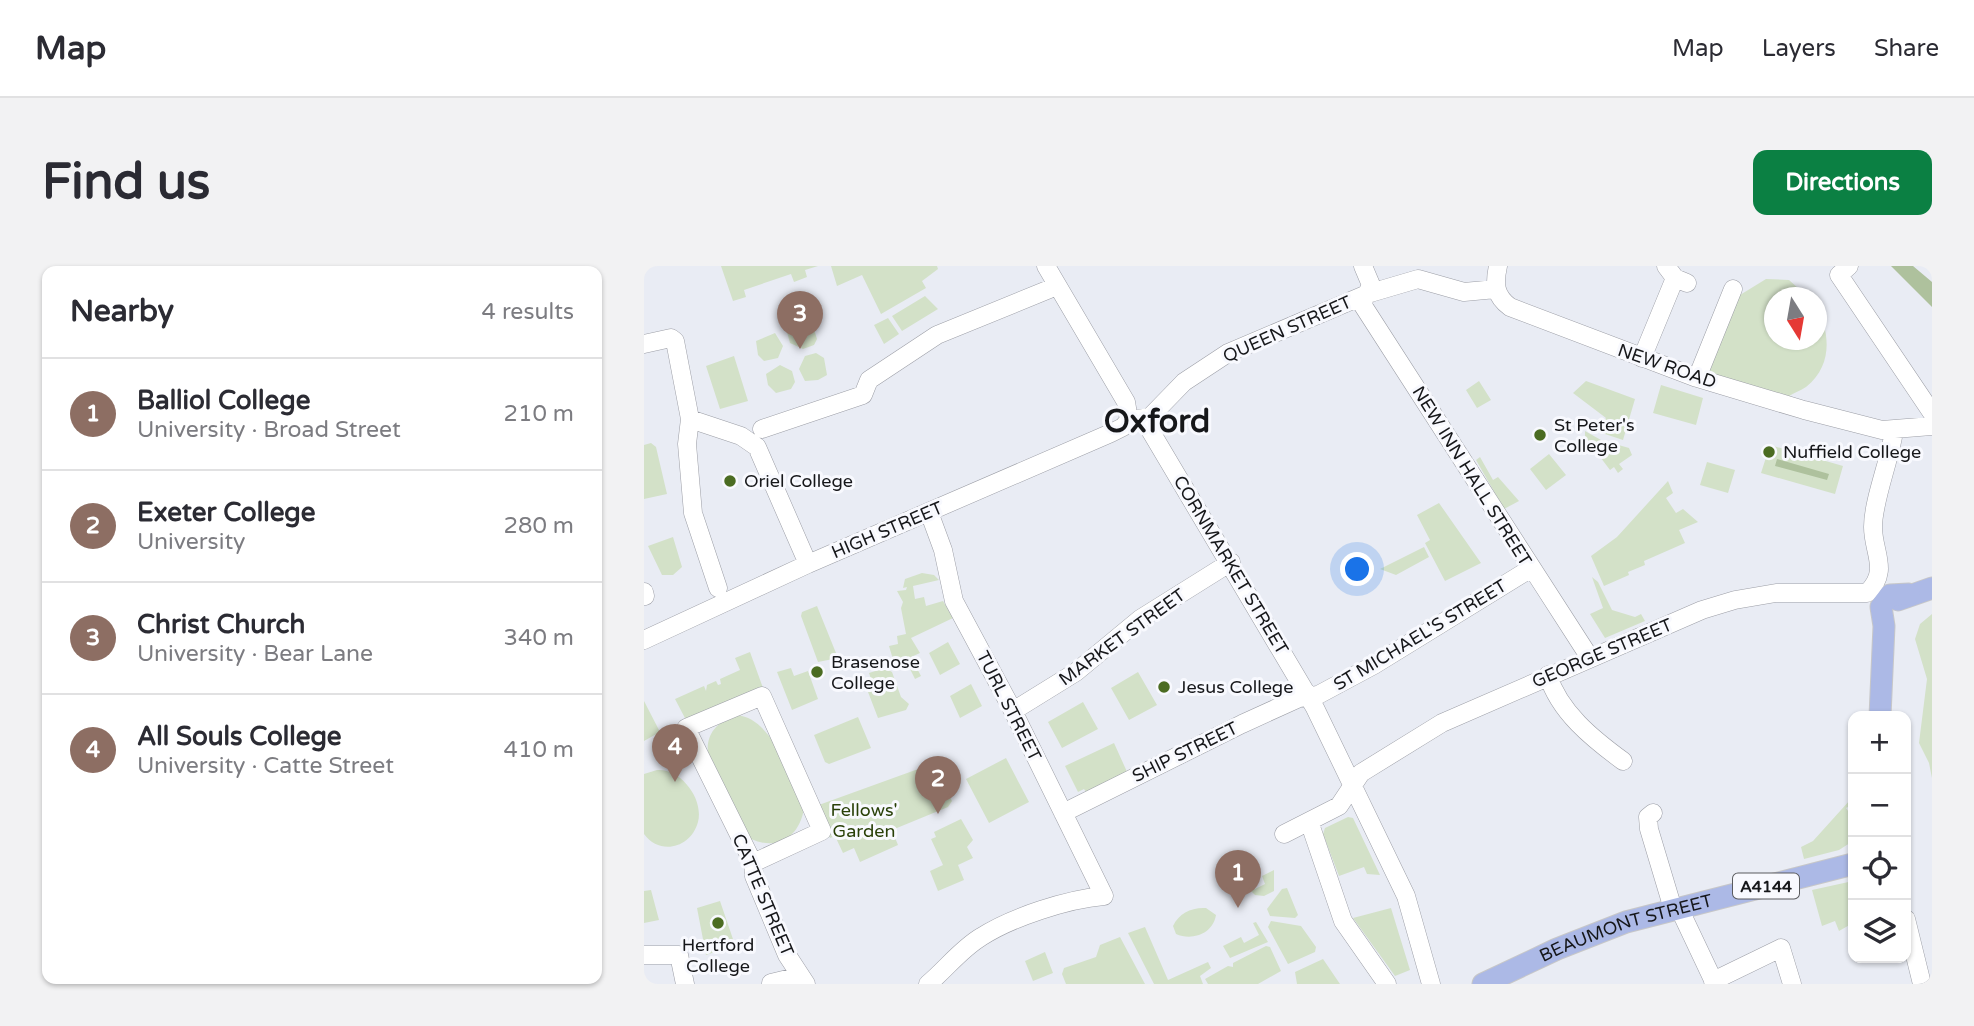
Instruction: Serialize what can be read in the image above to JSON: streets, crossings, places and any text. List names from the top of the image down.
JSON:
{
  "streets": {
    "main road": ["A4144", "BEAUMONT STREET"],
    "street": [
      "QUEEN STREET",
      "NEW ROAD",
      "NEW INN HALL STREET",
      "HIGH STREET",
      "CORNMARKET STREET",
      "ST MICHAEL'S STREET",
      "MARKET STREET",
      "GEORGE STREET",
      "TURL STREET",
      "SHIP STREET",
      "CATTE STREET"
    ]
  },
  "crossings": [
    ["QUEEN STREET", "NEW ROAD"],
    ["QUEEN STREET", "NEW INN HALL STREET"],
    ["QUEEN STREET", "HIGH STREET"],
    ["QUEEN STREET", "CORNMARKET STREET"],
    ["NEW ROAD", "GEORGE STREET"],
    ["NEW INN HALL STREET", "ST MICHAEL'S STREET"],
    ["NEW INN HALL STREET", "GEORGE STREET"],
    ["HIGH STREET", "CORNMARKET STREET"],
    ["HIGH STREET", "TURL STREET"],
    ["CORNMARKET STREET", "ST MICHAEL'S STREET"],
    ["CORNMARKET STREET", "MARKET STREET"],
    ["CORNMARKET STREET", "GEORGE STREET"],
    ["CORNMARKET STREET", "SHIP STREET"],
    ["ST MICHAEL'S STREET", "SHIP STREET"],
    ["MARKET STREET", "TURL STREET"],
    ["TURL STREET", "SHIP STREET"]
  ],
  "districts": ["Oxford"],
  "parks": ["Fellows' Garden"],
  "places": [
    "St Peter's College",
    "Nuffield College",
    "Oriel College",
    "Brasenose College",
    "Jesus College",
    "Hertford College"
  ],
  "north": "bottom",
  "page": {
    "header": "Map",
    "nav": ["Map", "Layers", "Share"],
    "buttons": "Directions",
    "title": "Find us",
    "heading": ["Nearby", "4 results"],
    "pins": [
      "3",
      "4",
      "2",
      "1"
    ],
    "list": [
      {
        "mark": "1",
        "name": "Balliol College",
        "note": "University · Broad Street",
        "value": "210 m"
      },
      {
        "mark": "2",
        "name": "Exeter College",
        "note": "University",
        "value": "280 m"
      },
      {
        "mark": "3",
        "name": "Christ Church",
        "note": "University · Bear Lane",
        "value": "340 m"
      },
      {
        "mark": "4",
        "name": "All Souls College",
        "note": "University · Catte Street",
        "value": "410 m"
      }
    ],
    "map_buttons": ["+", "−"]
  }
}
